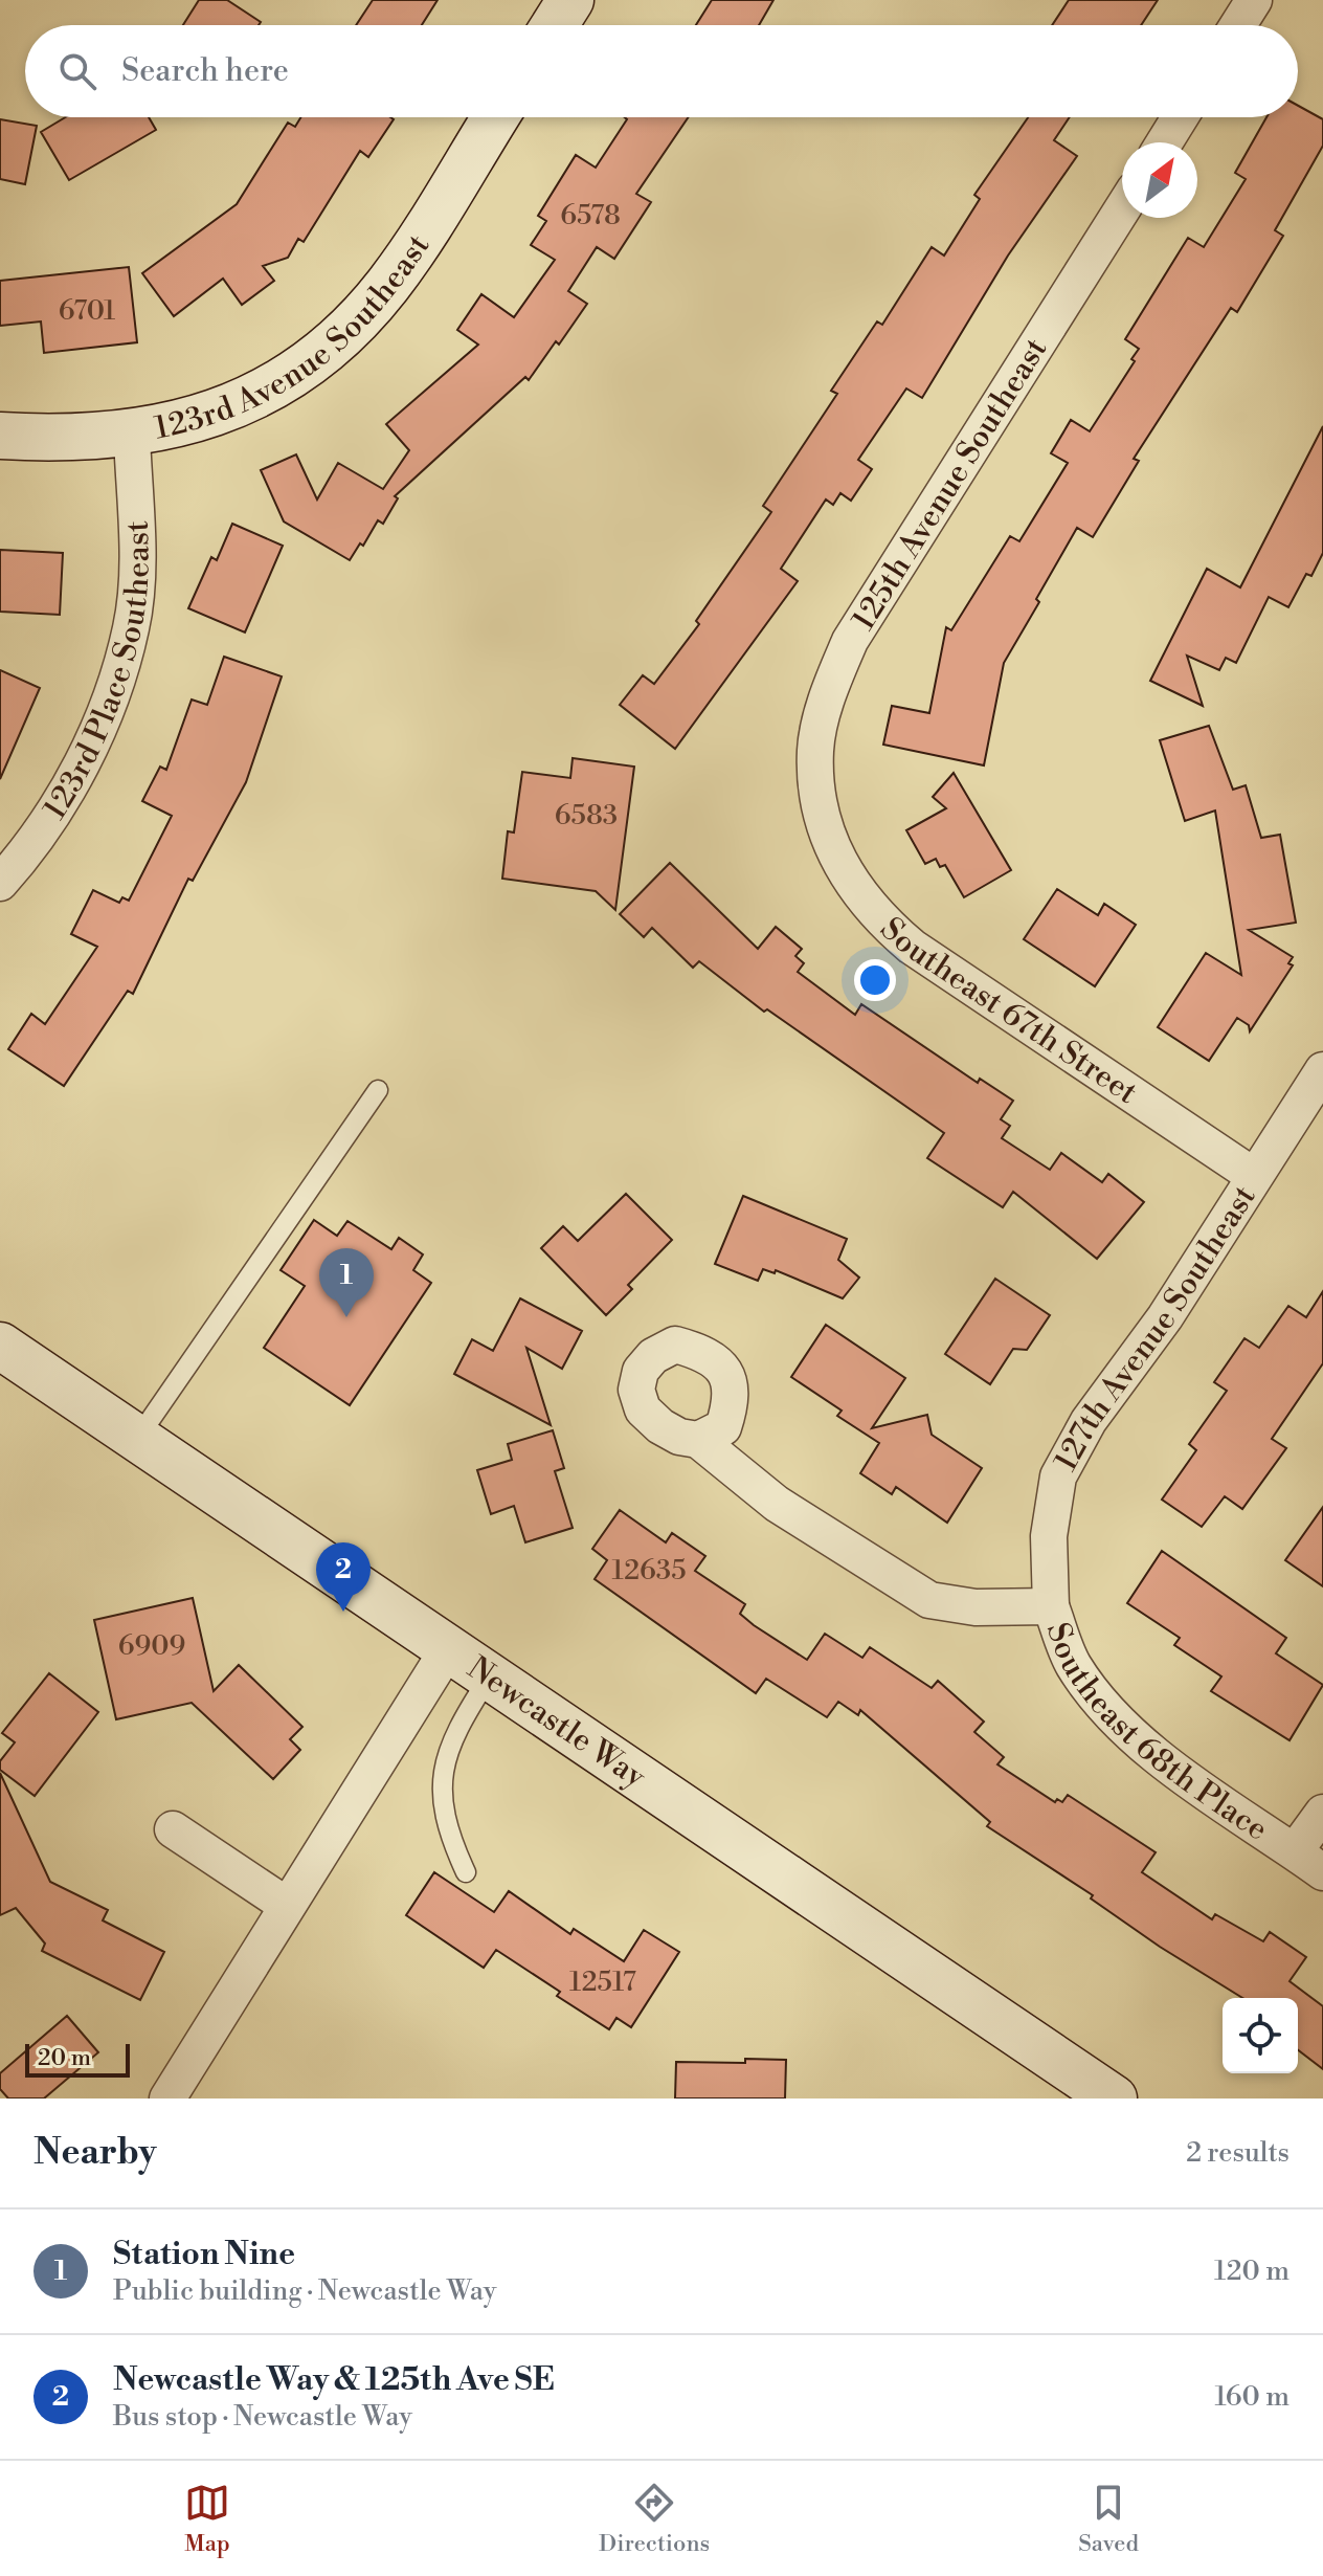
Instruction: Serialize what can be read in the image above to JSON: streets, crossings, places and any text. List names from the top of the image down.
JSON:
{
  "streets": {
    "main road": ["123rd Avenue Southeast", "Newcastle Way"],
    "street": [
      "125th Avenue Southeast",
      "123rd Place Southeast",
      "Southeast 67th Street",
      "127th Avenue Southeast",
      "Southeast 68th Place"
    ]
  },
  "crossings": [
    ["123rd Avenue Southeast", "123rd Place Southeast"],
    ["125th Avenue Southeast", "Southeast 67th Street"],
    ["Southeast 67th Street", "127th Avenue Southeast"],
    ["127th Avenue Southeast", "Southeast 68th Place"]
  ],
  "house_numbers": [
    "6578",
    "6701",
    "6583",
    "12635",
    "6909",
    "12517"
  ],
  "scale_bar": "20 m",
  "north": "top right",
  "page": {
    "search": "Search here",
    "pins": ["1", "2"],
    "scale": "20 m",
    "heading": ["Nearby", "2 results"],
    "list": [
      {
        "mark": "1",
        "name": "Station Nine",
        "note": "Public building · Newcastle Way",
        "value": "120 m"
      },
      {
        "mark": "2",
        "name": "Newcastle Way & 125th Ave SE",
        "note": "Bus stop · Newcastle Way",
        "value": "160 m"
      }
    ],
    "nav": ["Map", "Directions", "Saved"]
  }
}
